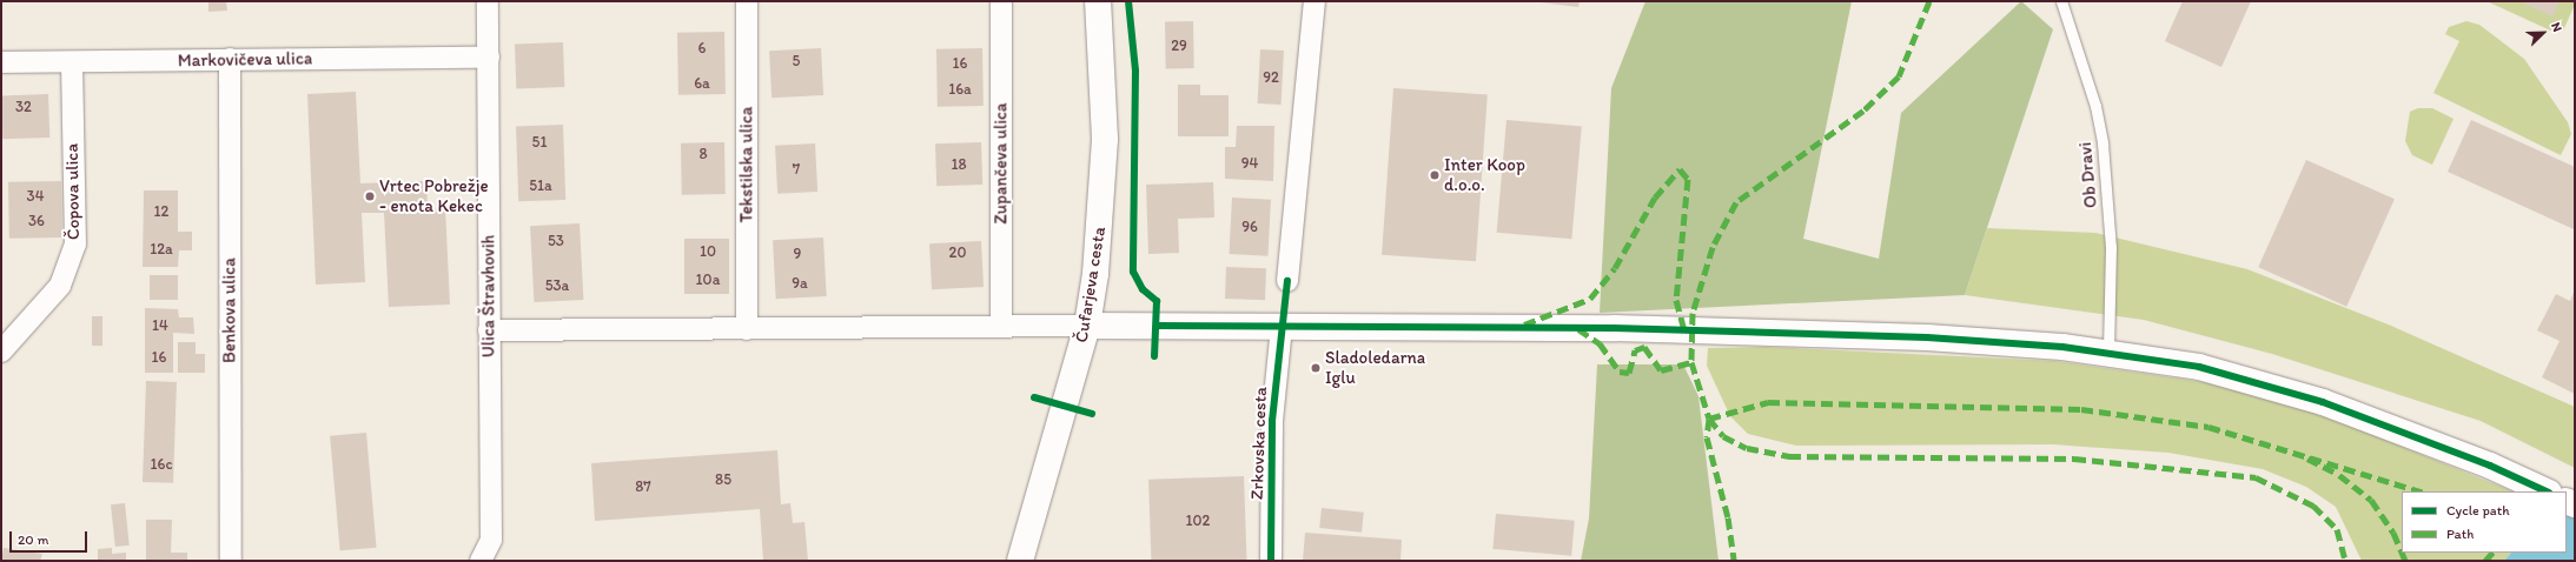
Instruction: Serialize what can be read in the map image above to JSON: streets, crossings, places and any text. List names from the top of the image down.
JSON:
{
  "streets": {
    "street": [
      "Markovičeva ulica",
      "Zupančeva ulica",
      "Tekstilska ulica",
      "Čopova ulica",
      "Čufarjeva cesta",
      "Ulica Štravhovih",
      "Benkova ulica",
      "Zrkovska cesta"
    ],
    "lane": ["Ob Dravi"]
  },
  "crossings": [
    ["Markovičeva ulica", "Čopova ulica"],
    ["Markovičeva ulica", "Ulica Štravhovih"],
    ["Markovičeva ulica", "Benkova ulica"]
  ],
  "places": ["Inter Koop d.o.o.", "Vrtec Pobrežje - enota Kekec", "Sladoledarna Iglu"],
  "house_numbers": [
    "29",
    "6",
    "5",
    "16",
    "92",
    "6a",
    "16a",
    "32",
    "51",
    "8",
    "94",
    "18",
    "7",
    "51a",
    "34",
    "12",
    "36",
    "96",
    "53",
    "12a",
    "10",
    "20",
    "9",
    "10a",
    "9a",
    "53a",
    "14",
    "16",
    "16c",
    "85",
    "87",
    "102"
  ],
  "legend": ["Cycle path", "Path"],
  "scale_bar": "20 m",
  "north": "top right"
}
